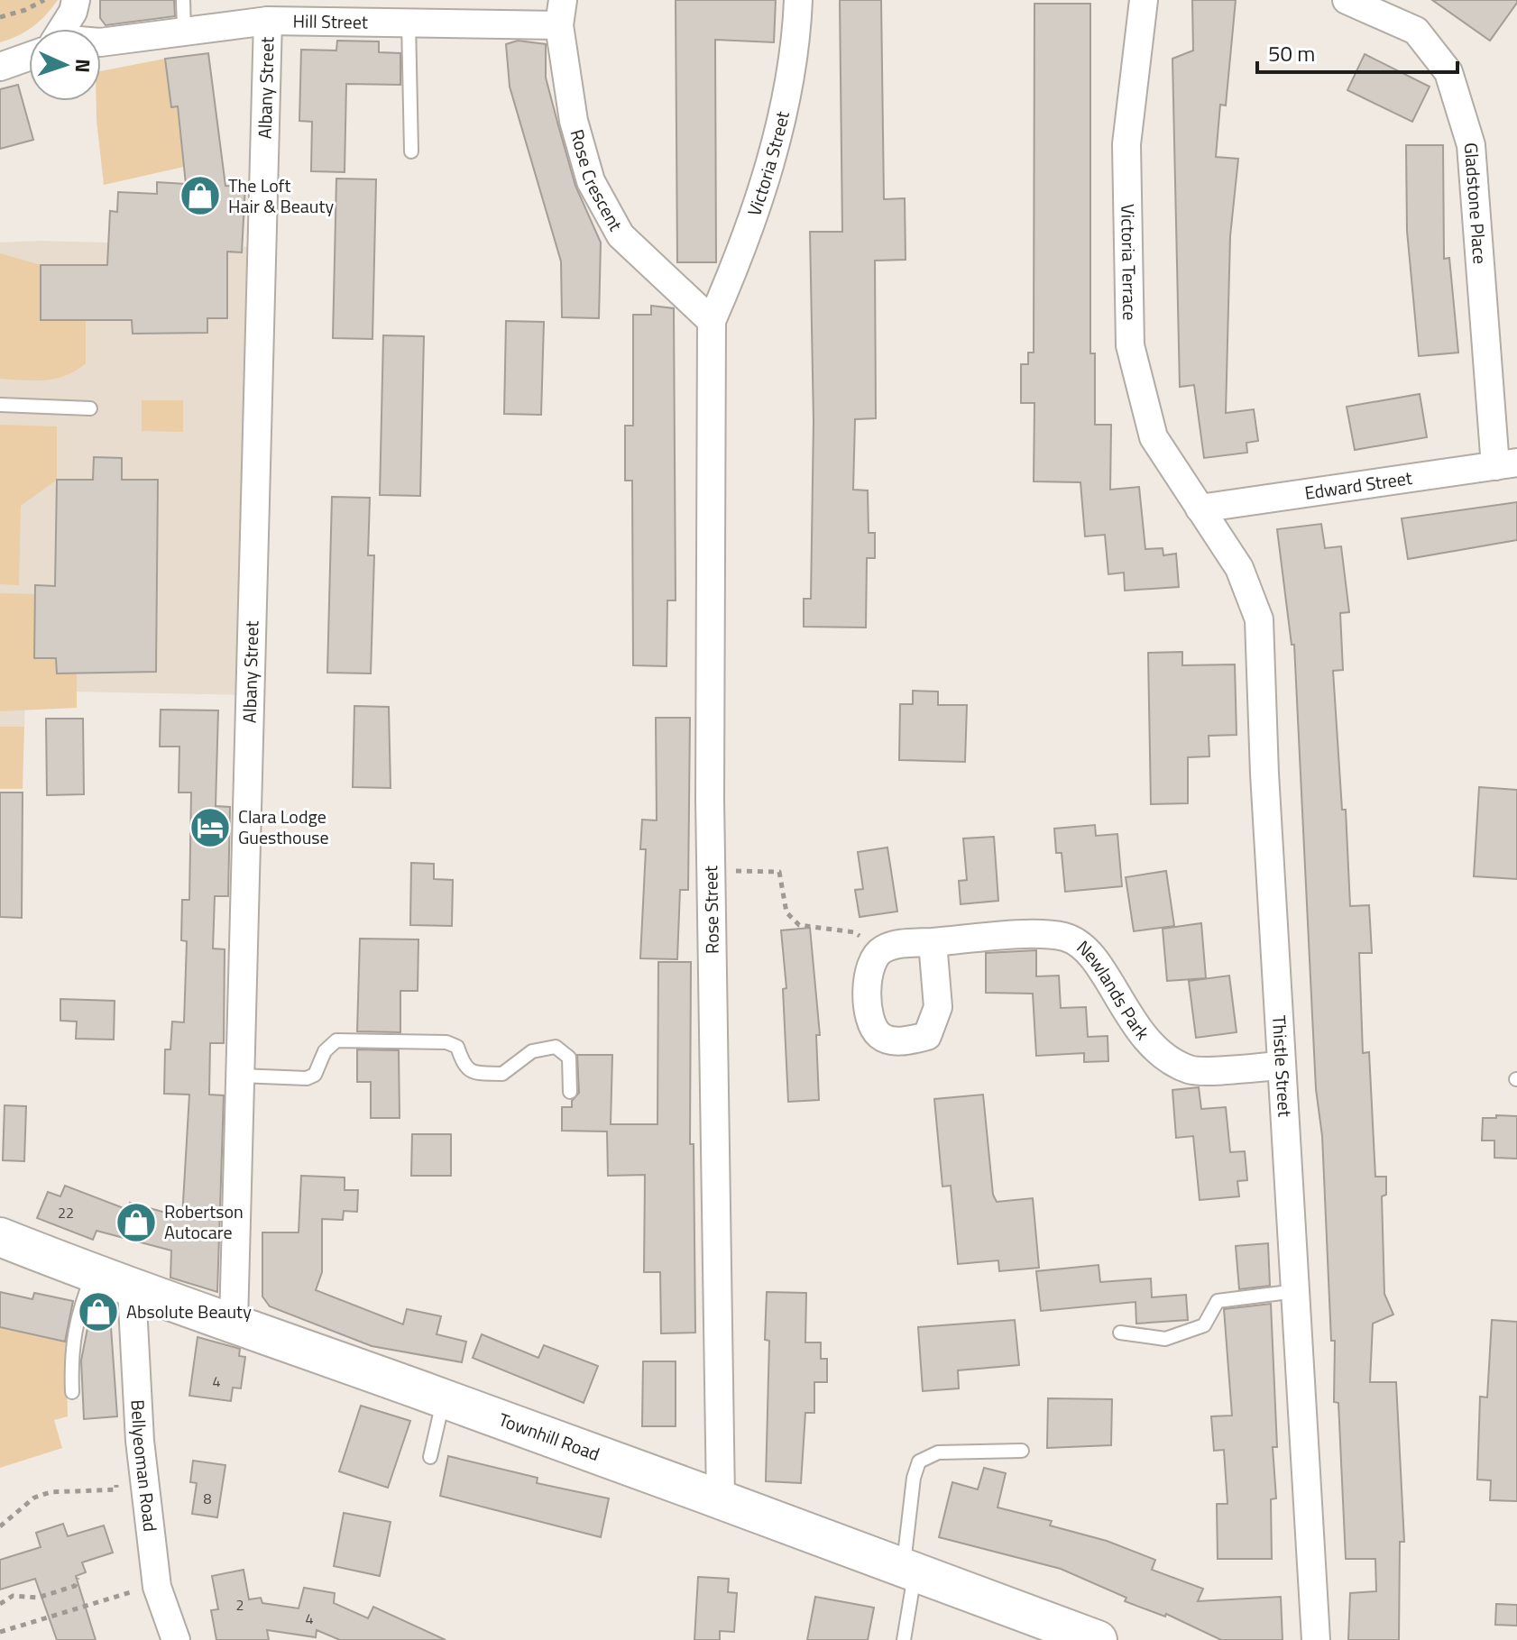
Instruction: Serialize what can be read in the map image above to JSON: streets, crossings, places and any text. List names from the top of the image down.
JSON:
{
  "streets": {
    "street": [
      "Hill Street",
      "Albany Street",
      "Victoria Street",
      "Rose Crescent",
      "Gladstone Place",
      "Victoria Terrace",
      "Edward Street",
      "Rose Street",
      "Newlands Park",
      "Thistle Street",
      "Townhill Road",
      "Bellyeoman Road"
    ]
  },
  "crossings": [
    ["Hill Street", "Albany Street"],
    ["Hill Street", "Rose Crescent"],
    ["Albany Street", "Townhill Road"],
    ["Victoria Street", "Rose Crescent"],
    ["Victoria Street", "Rose Street"],
    ["Rose Crescent", "Rose Street"],
    ["Gladstone Place", "Edward Street"],
    ["Victoria Terrace", "Edward Street"],
    ["Victoria Terrace", "Thistle Street"],
    ["Edward Street", "Thistle Street"],
    ["Rose Street", "Townhill Road"],
    ["Newlands Park", "Thistle Street"],
    ["Townhill Road", "Bellyeoman Road"]
  ],
  "places": {
    "shop": ["The Loft Hair & Beauty", "Robertson Autocare", "Absolute Beauty"],
    "hotel": ["Clara Lodge Guesthouse"]
  },
  "house_numbers": [
    "22",
    "4",
    "8",
    "2",
    "4"
  ],
  "scale_bar": "50 m",
  "north": "right"
}
